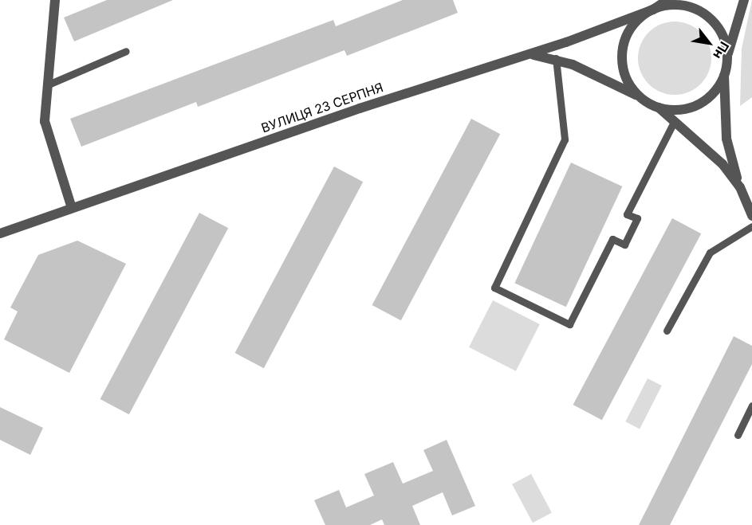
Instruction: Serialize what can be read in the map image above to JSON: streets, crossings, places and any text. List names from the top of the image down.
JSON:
{
  "streets": {
    "street": ["ВУЛИЦЯ 23 СЕРПНЯ"]
  },
  "north": "bottom right"
}
